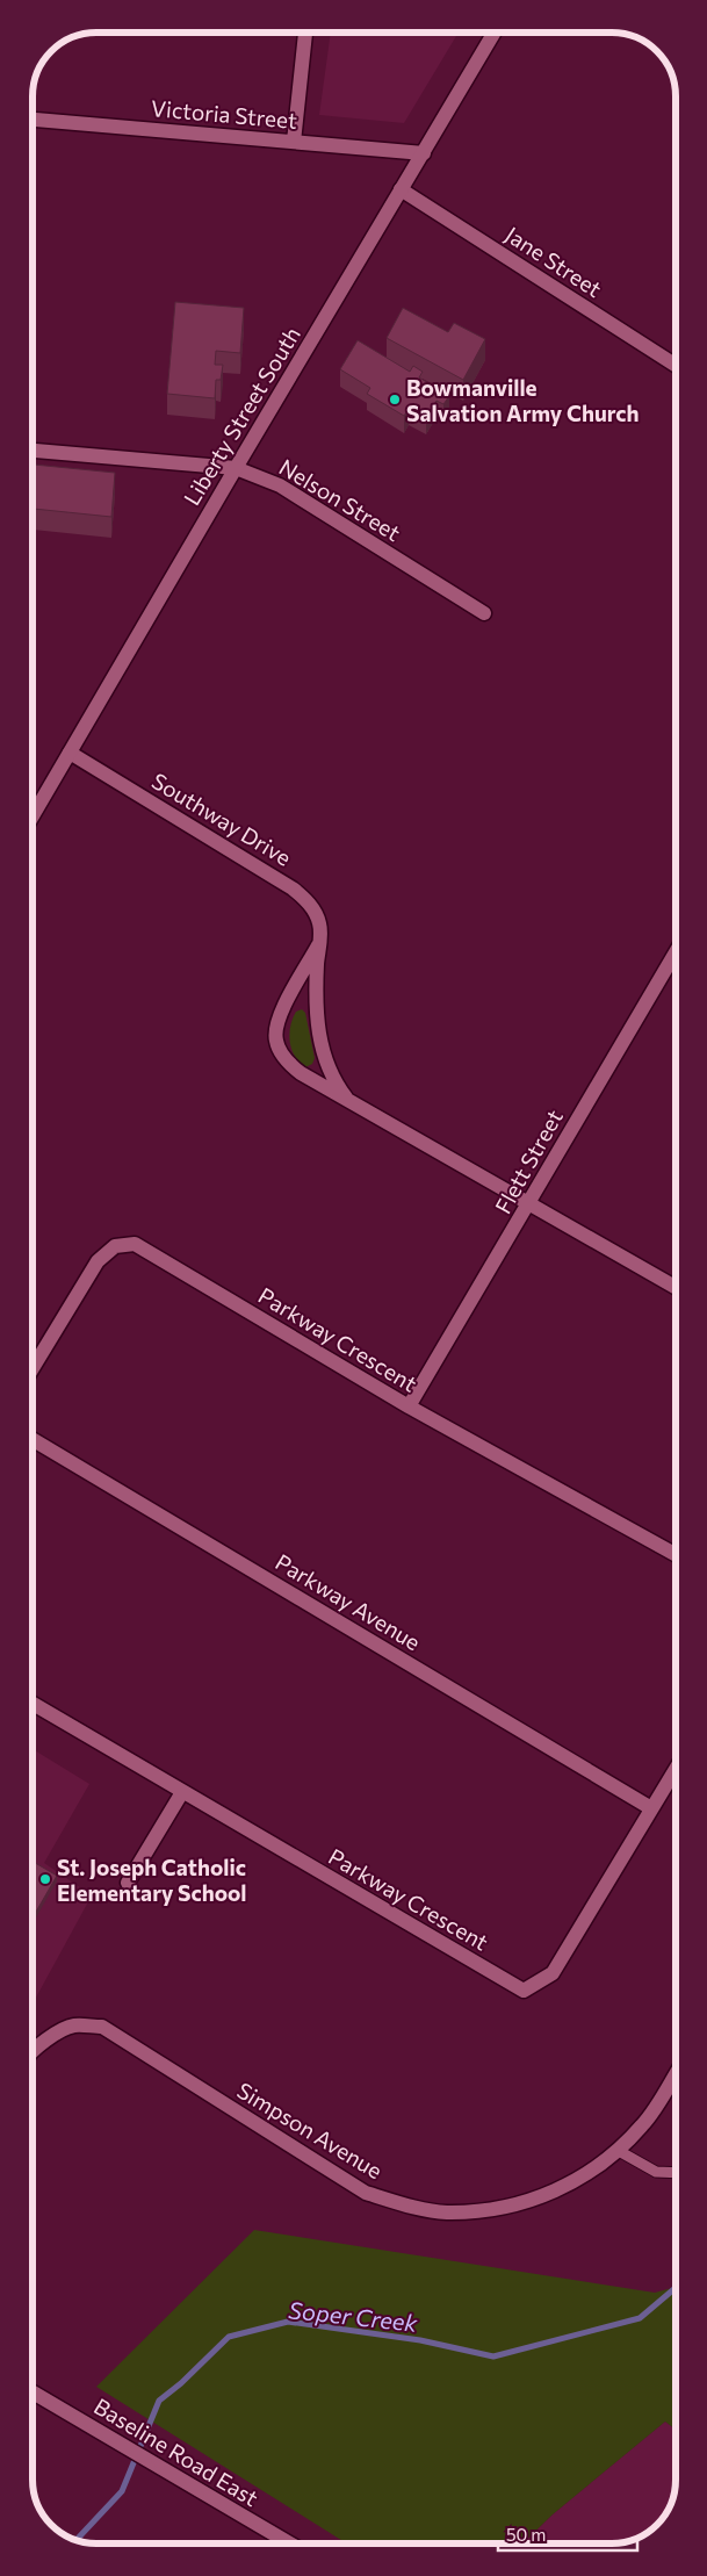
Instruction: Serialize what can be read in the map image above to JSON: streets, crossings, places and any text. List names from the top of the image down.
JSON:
{
  "streets": {
    "street": [
      "Victoria Street",
      "Jane Street",
      "Liberty Street South",
      "Nelson Street",
      "Southway Drive",
      "Flett Street",
      "Parkway Crescent",
      "Parkway Avenue",
      "Simpson Avenue",
      "Baseline Road East"
    ]
  },
  "crossings": [
    ["Victoria Street", "Liberty Street South"],
    ["Jane Street", "Liberty Street South"],
    ["Liberty Street South", "Nelson Street"],
    ["Liberty Street South", "Southway Drive"],
    ["Southway Drive", "Flett Street"],
    ["Flett Street", "Parkway Crescent"],
    ["Parkway Crescent", "Parkway Avenue"]
  ],
  "water": ["Soper Creek"],
  "places": ["Bowmanville Salvation Army Church", "St. Joseph Catholic Elementary School"],
  "scale_bar": "50 m"
}
